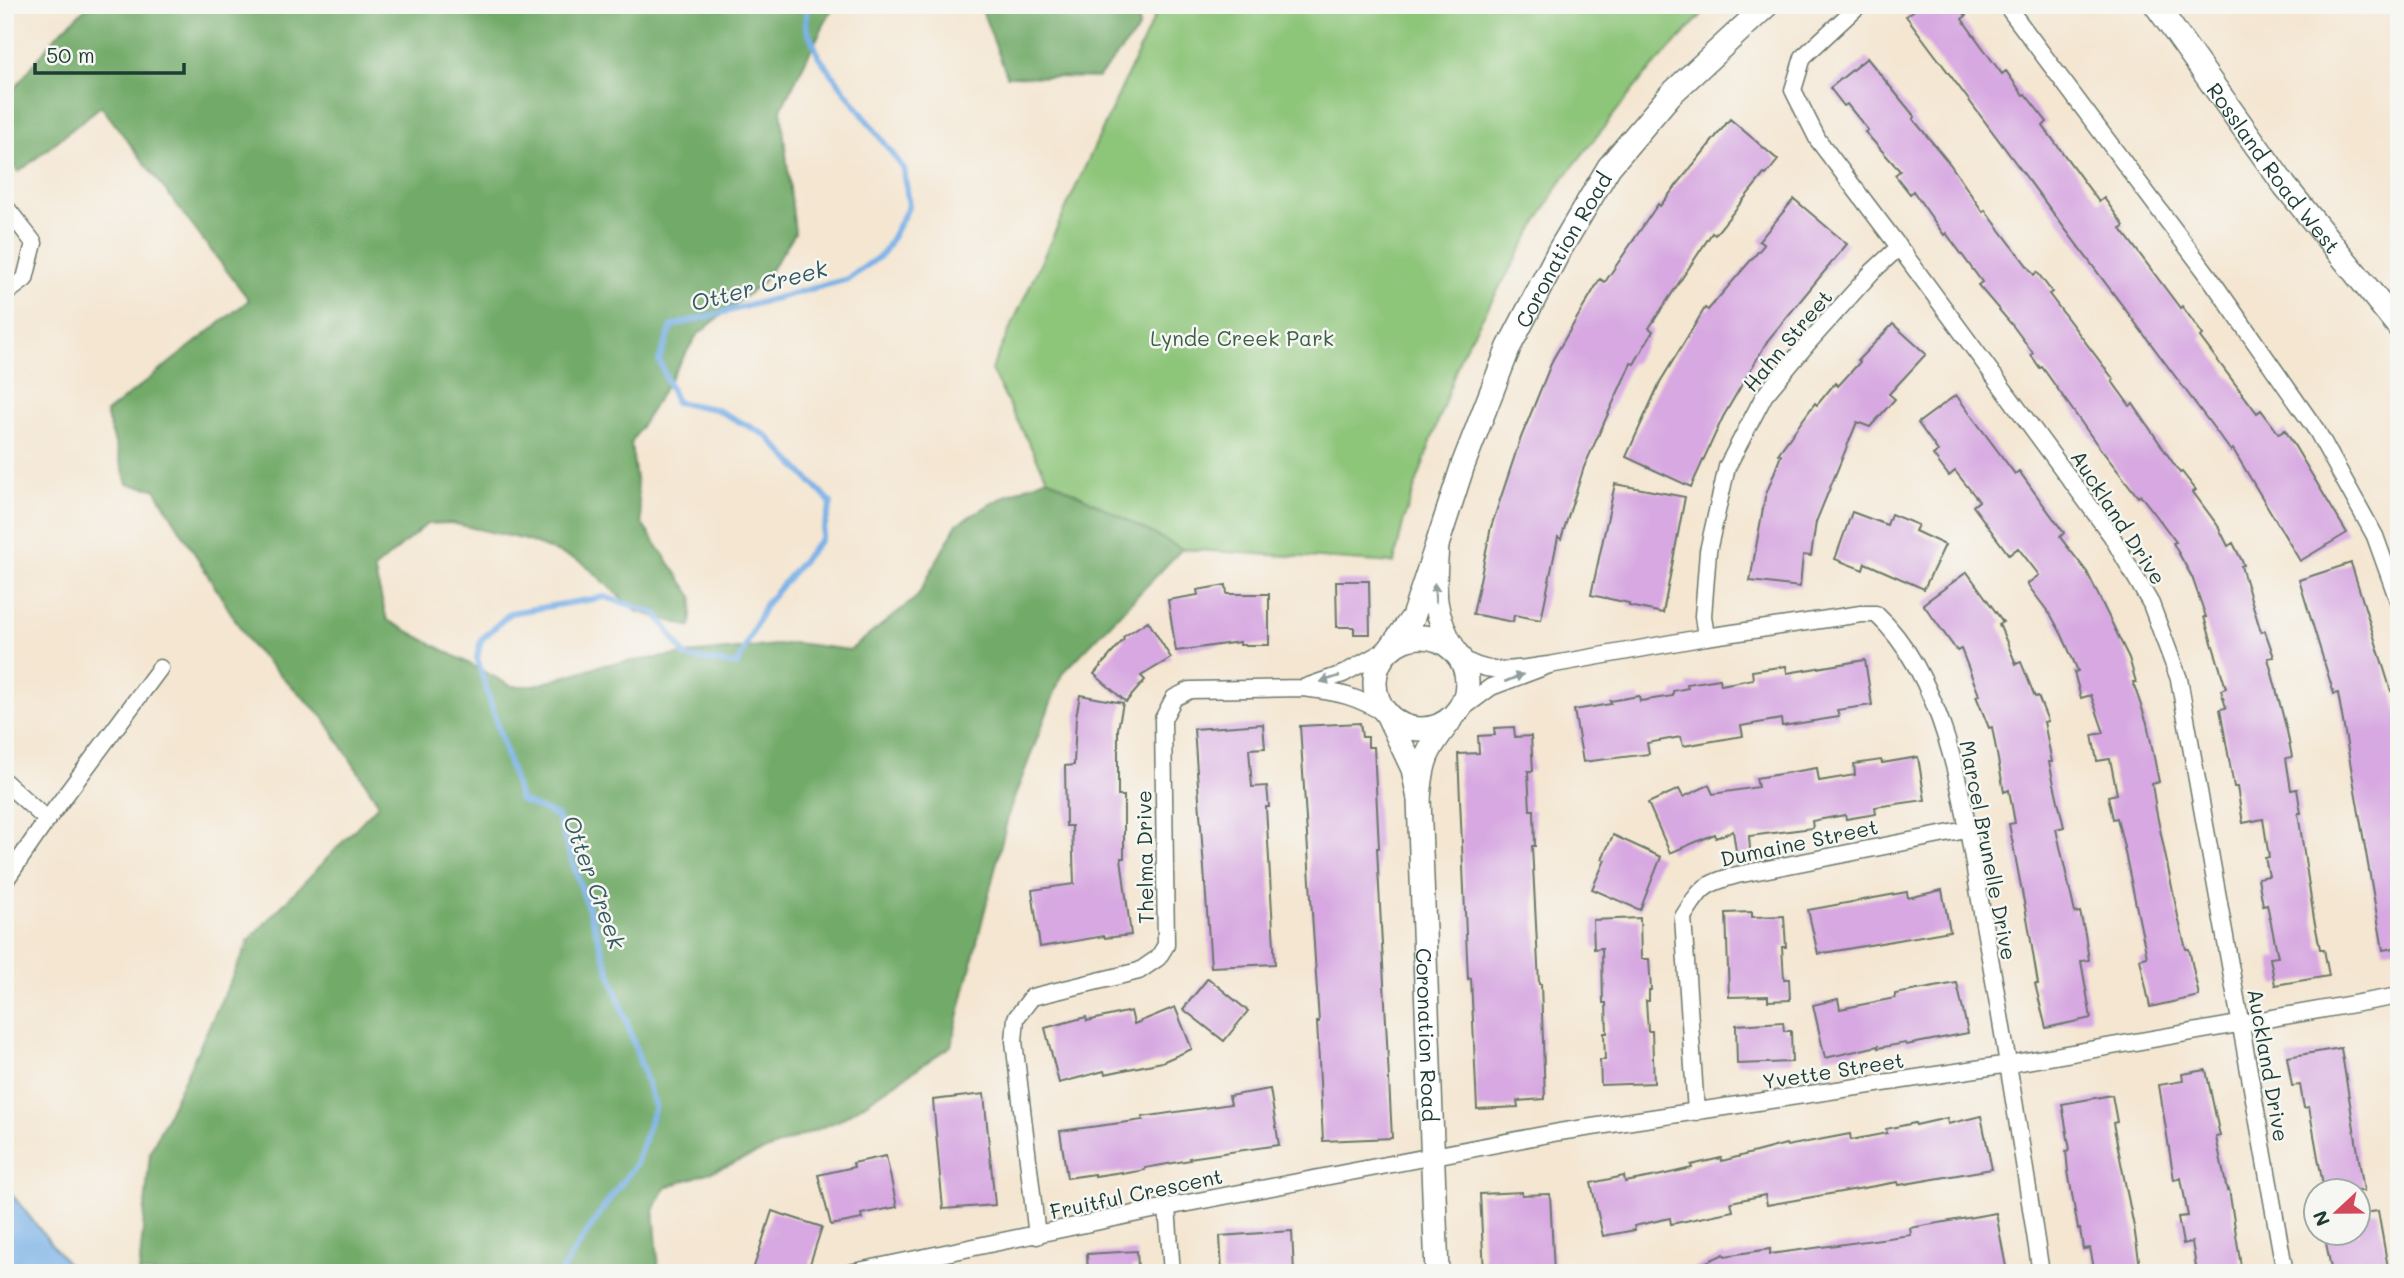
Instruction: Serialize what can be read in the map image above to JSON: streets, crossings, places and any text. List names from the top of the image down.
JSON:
{
  "streets": {
    "street": [
      "Rossland Road West",
      "Coronation Road",
      "Hahn Street",
      "Auckland Drive",
      "Dumaine Street",
      "Marcel Brunelle Drive",
      "Thelma Drive",
      "Yvette Street",
      "Fruitful Crescent"
    ]
  },
  "crossings": [
    ["Coronation Road", "Marcel Brunelle Drive"],
    ["Coronation Road", "Yvette Street"],
    ["Coronation Road", "Fruitful Crescent"],
    ["Hahn Street", "Auckland Drive"],
    ["Hahn Street", "Marcel Brunelle Drive"],
    ["Auckland Drive", "Yvette Street"],
    ["Dumaine Street", "Marcel Brunelle Drive"],
    ["Dumaine Street", "Yvette Street"],
    ["Marcel Brunelle Drive", "Yvette Street"],
    ["Thelma Drive", "Fruitful Crescent"],
    ["Yvette Street", "Fruitful Crescent"]
  ],
  "water": ["Otter Creek"],
  "parks": ["Lynde Creek Park"],
  "scale_bar": "50 m",
  "north": "left"
}
